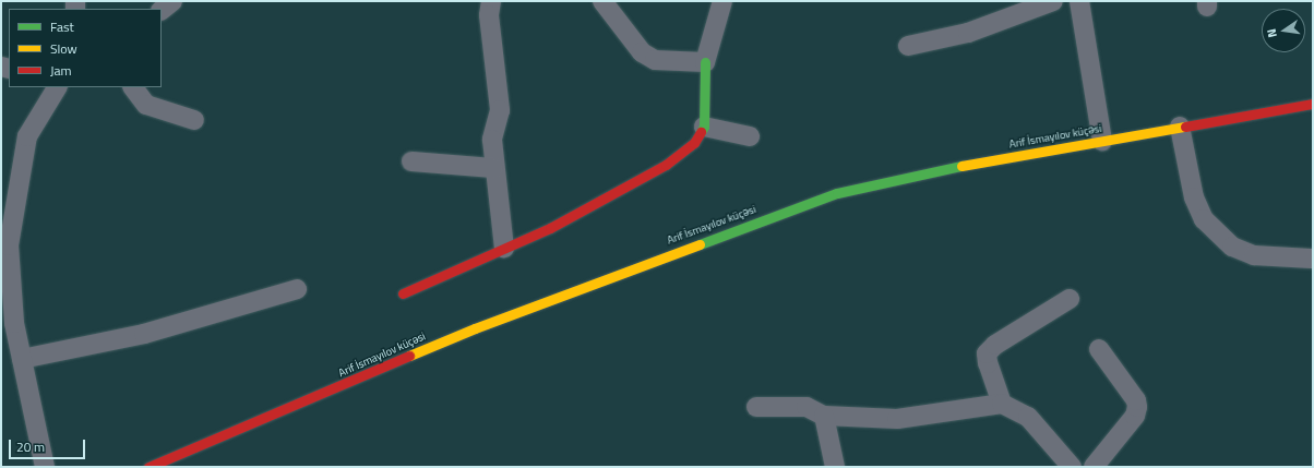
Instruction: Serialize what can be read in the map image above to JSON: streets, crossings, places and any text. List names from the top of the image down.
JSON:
{
  "streets": {
    "street": ["Arif İsmayılov küçəsi"]
  },
  "legend": ["Fast", "Slow", "Jam"],
  "scale_bar": "20 m",
  "north": "left"
}
